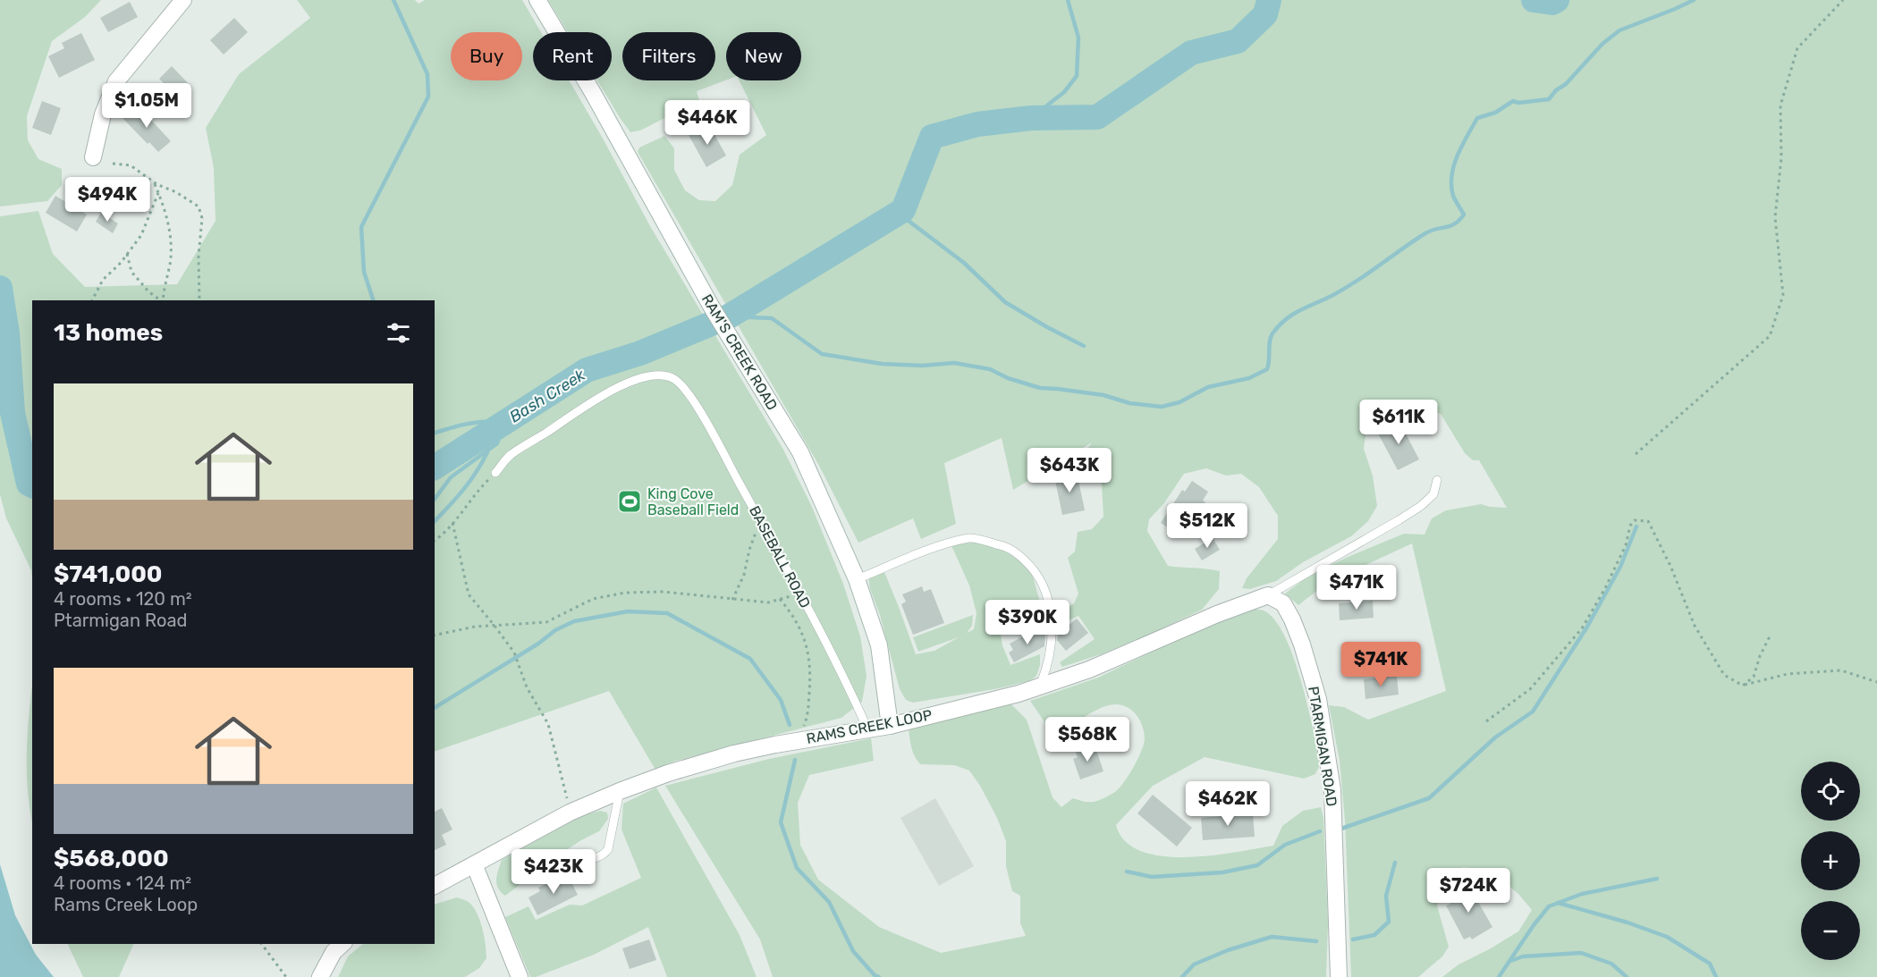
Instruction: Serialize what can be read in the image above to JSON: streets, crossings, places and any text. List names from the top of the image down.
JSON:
{
  "streets": {
    "street": ["RAM'S CREEK ROAD", "RAMS CREEK LOOP", "PTARMIGAN ROAD"],
    "lane": ["BASEBALL ROAD"]
  },
  "crossings": [
    ["RAM'S CREEK ROAD", "RAMS CREEK LOOP"],
    ["BASEBALL ROAD", "RAMS CREEK LOOP"],
    ["RAMS CREEK LOOP", "PTARMIGAN ROAD"]
  ],
  "water": ["Bash Creek"],
  "places": {
    "sports": ["King Cove Baseball Field"]
  },
  "page": {
    "chip": [
      "Buy",
      "Rent",
      "Filters",
      "New"
    ],
    "price": [
      "$1.05M",
      "$446K",
      "$494K",
      "$611K",
      "$643K",
      "$512K",
      "$471K",
      "$390K",
      "$741K",
      "$568K",
      "$462K",
      "$423K",
      "$724K"
    ],
    "heading": "13 homes",
    "list": [
      {
        "name": "$741,000",
        "note": "4 rooms · 120 m² · Ptarmigan Road"
      },
      {
        "name": "$568,000",
        "note": "4 rooms · 124 m² · Rams Creek Loop"
      }
    ],
    "map_buttons": ["+", "−"]
  }
}
